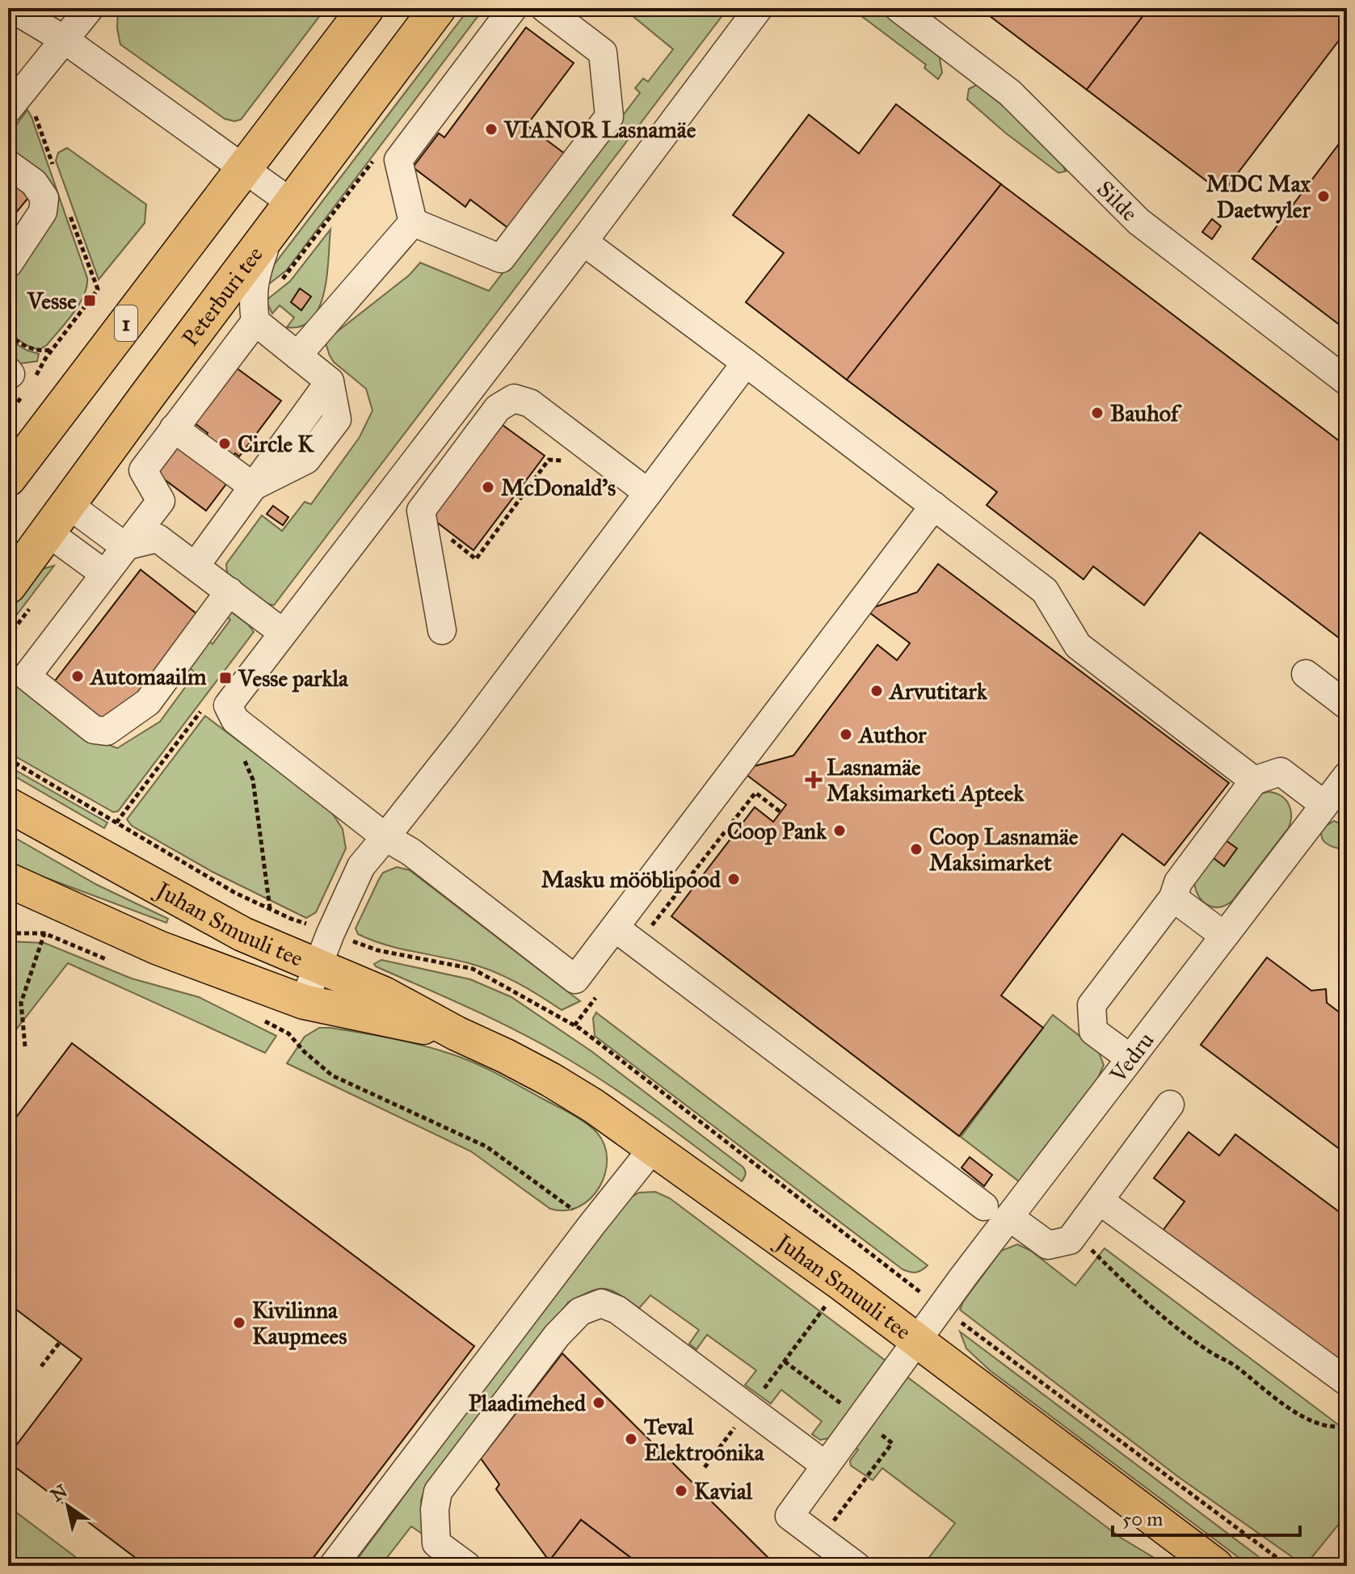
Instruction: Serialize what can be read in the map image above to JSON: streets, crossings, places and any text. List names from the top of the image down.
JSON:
{
  "streets": {
    "highway": ["Peterburi tee", "1"],
    "main road": ["Juhan Smuuli tee"],
    "street": ["Silde", "Vedru"]
  },
  "crossings": [
    ["Juhan Smuuli tee", "Vedru"]
  ],
  "places": {
    "other": [
      "VIANOR Lasnamäe",
      "MDC Max Daetwyler",
      "Bauhof",
      "Circle K",
      "McDonald's",
      "Automaailm",
      "Arvutitark",
      "Author",
      "Coop Pank",
      "Coop Lasnamäe Maksimarket",
      "Masku mööblipood",
      "Kivilinna Kaupmees",
      "Plaadimehed",
      "Teval Elektroonika",
      "Kavial"
    ],
    "transit": ["Vesse", "Vesse parkla"],
    "health": ["Lasnamäe Maksimarketi Apteek"]
  },
  "scale_bar": "50 m",
  "north": "top left"
}
